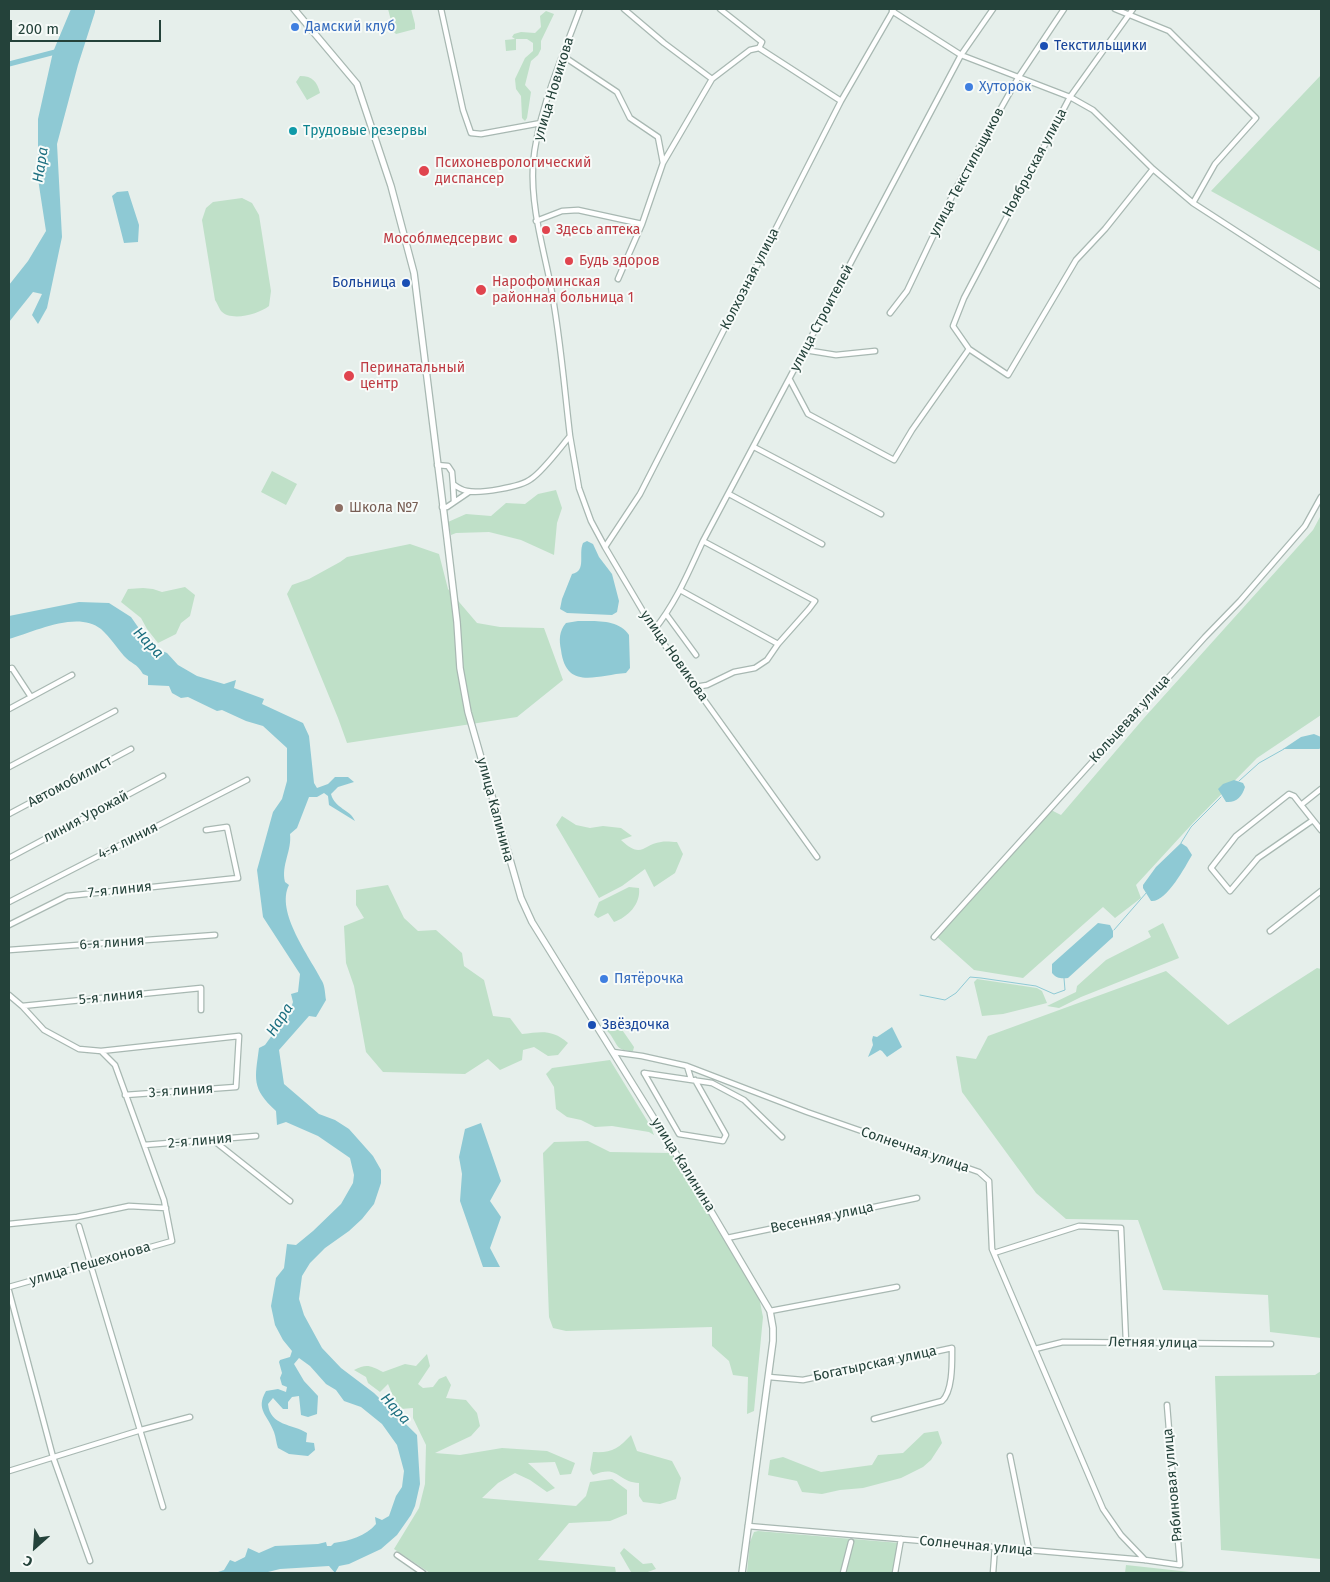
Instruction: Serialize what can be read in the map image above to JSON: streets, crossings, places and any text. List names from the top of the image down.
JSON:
{
  "streets": {
    "street": [
      "улица Новикова",
      "Ноябрьская улица",
      "улица Текстильщиков",
      "Колхозная улица",
      "улица Строителей",
      "Кольцевая улица",
      "Автомобилист",
      "улица Калинина",
      "линия Урожай",
      "4-я линия",
      "7-я линия",
      "6-я линия",
      "5-я линия",
      "3-я линия",
      "2-я линия",
      "Солнечная улица",
      "Весенняя улица",
      "улица Пешехонова",
      "Летняя улица",
      "Богатырская улица",
      "Рябиновая улица"
    ]
  },
  "crossings": [
    ["улица Новикова", "Колхозная улица"],
    ["улица Новикова", "улица Строителей"],
    ["улица Калинина", "Солнечная улица"],
    ["улица Калинина", "Весенняя улица"],
    ["улица Калинина", "Богатырская улица"],
    ["Солнечная улица", "Летняя улица"],
    ["Солнечная улица", "Рябиновая улица"]
  ],
  "water": ["Нара"],
  "places": [
    "Дамский клуб",
    "Текстильщики",
    "Хуторок",
    "Трудовые резервы",
    "Психоневрологический диспансер",
    "Здесь аптека",
    "Мособлмедсервис",
    "Будь здоров",
    "Больница",
    "Нарофоминская районная больница 1",
    "Перинатальный центр",
    "Школа №7",
    "Пятёрочка",
    "Звёздочка"
  ],
  "scale_bar": "200 m",
  "north": "bottom left"
}
